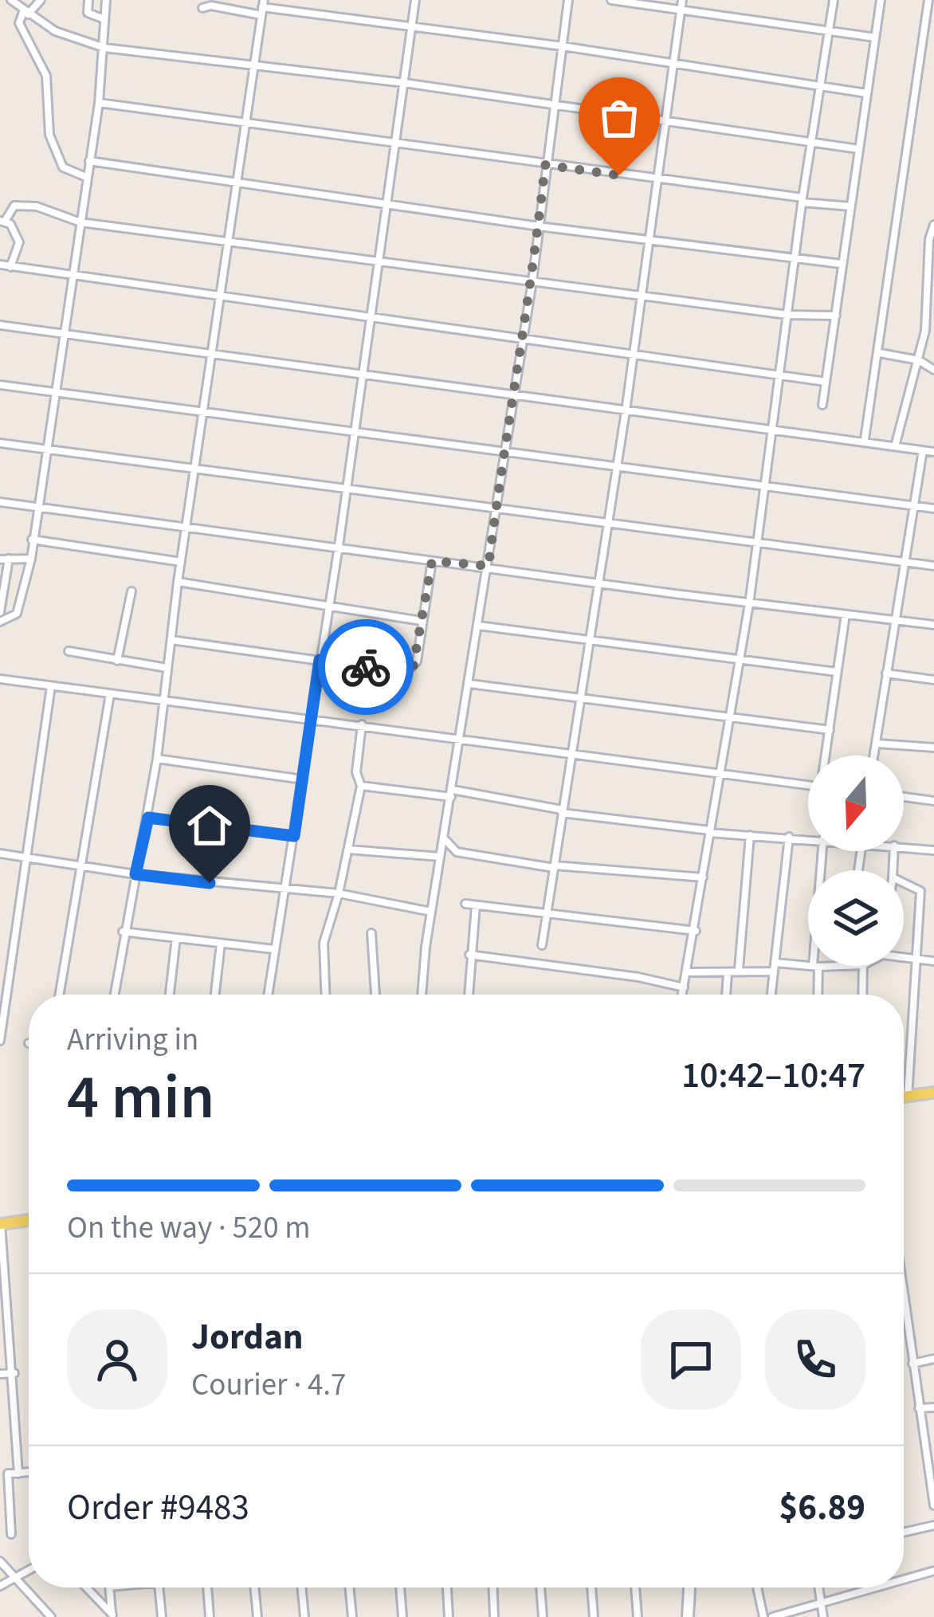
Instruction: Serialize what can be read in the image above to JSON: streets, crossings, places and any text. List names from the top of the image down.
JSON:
{
  "north": "bottom",
  "page": {
    "heading": ["4 min", "Arriving in", "10:42–10:47"],
    "panel": [
      "Jordan",
      "Courier · 4.7",
      "Order #9483",
      "$6.89"
    ],
    "bar": "On the way · 520 m"
  }
}
